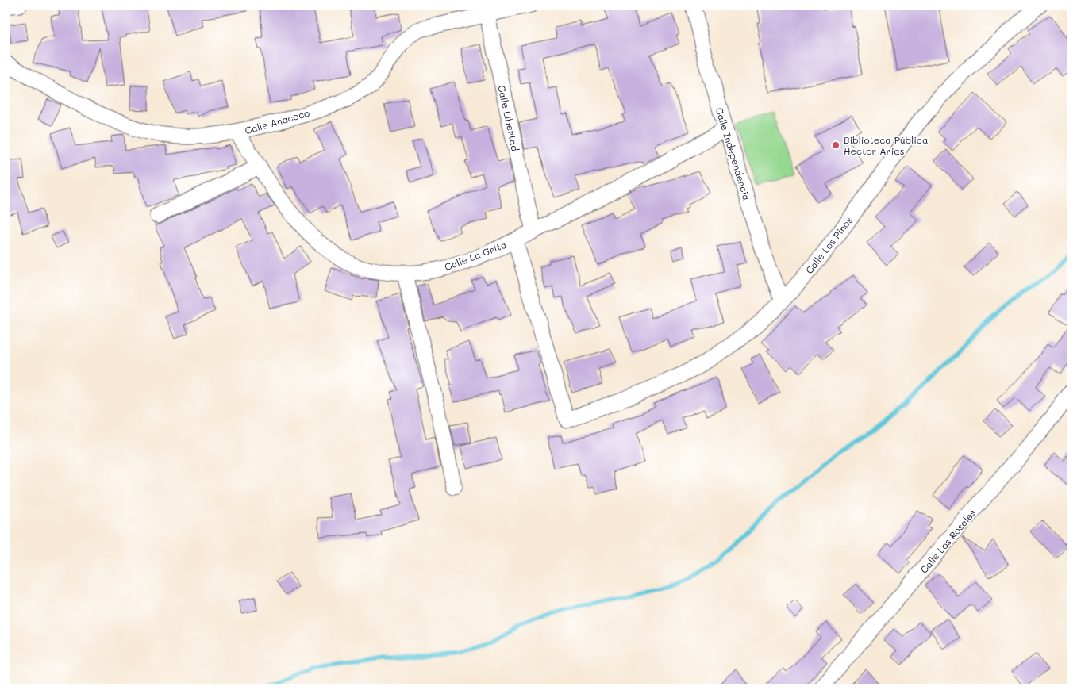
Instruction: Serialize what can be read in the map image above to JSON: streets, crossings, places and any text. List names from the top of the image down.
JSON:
{
  "streets": {
    "street": [
      "Calle Libertad",
      "Calle Anacoco",
      "Calle Independencia",
      "Calle Los Pinos",
      "Calle La Grita",
      "Calle Los Rosales"
    ]
  },
  "crossings": [
    ["Calle Libertad", "Calle Anacoco"],
    ["Calle Libertad", "Calle La Grita"],
    ["Calle Anacoco", "Calle La Grita"],
    ["Calle Independencia", "Calle Los Pinos"],
    ["Calle Independencia", "Calle La Grita"],
    ["Calle Los Pinos", "Calle La Grita"]
  ],
  "places": ["Biblioteca Pública Hector Arias"]
}
